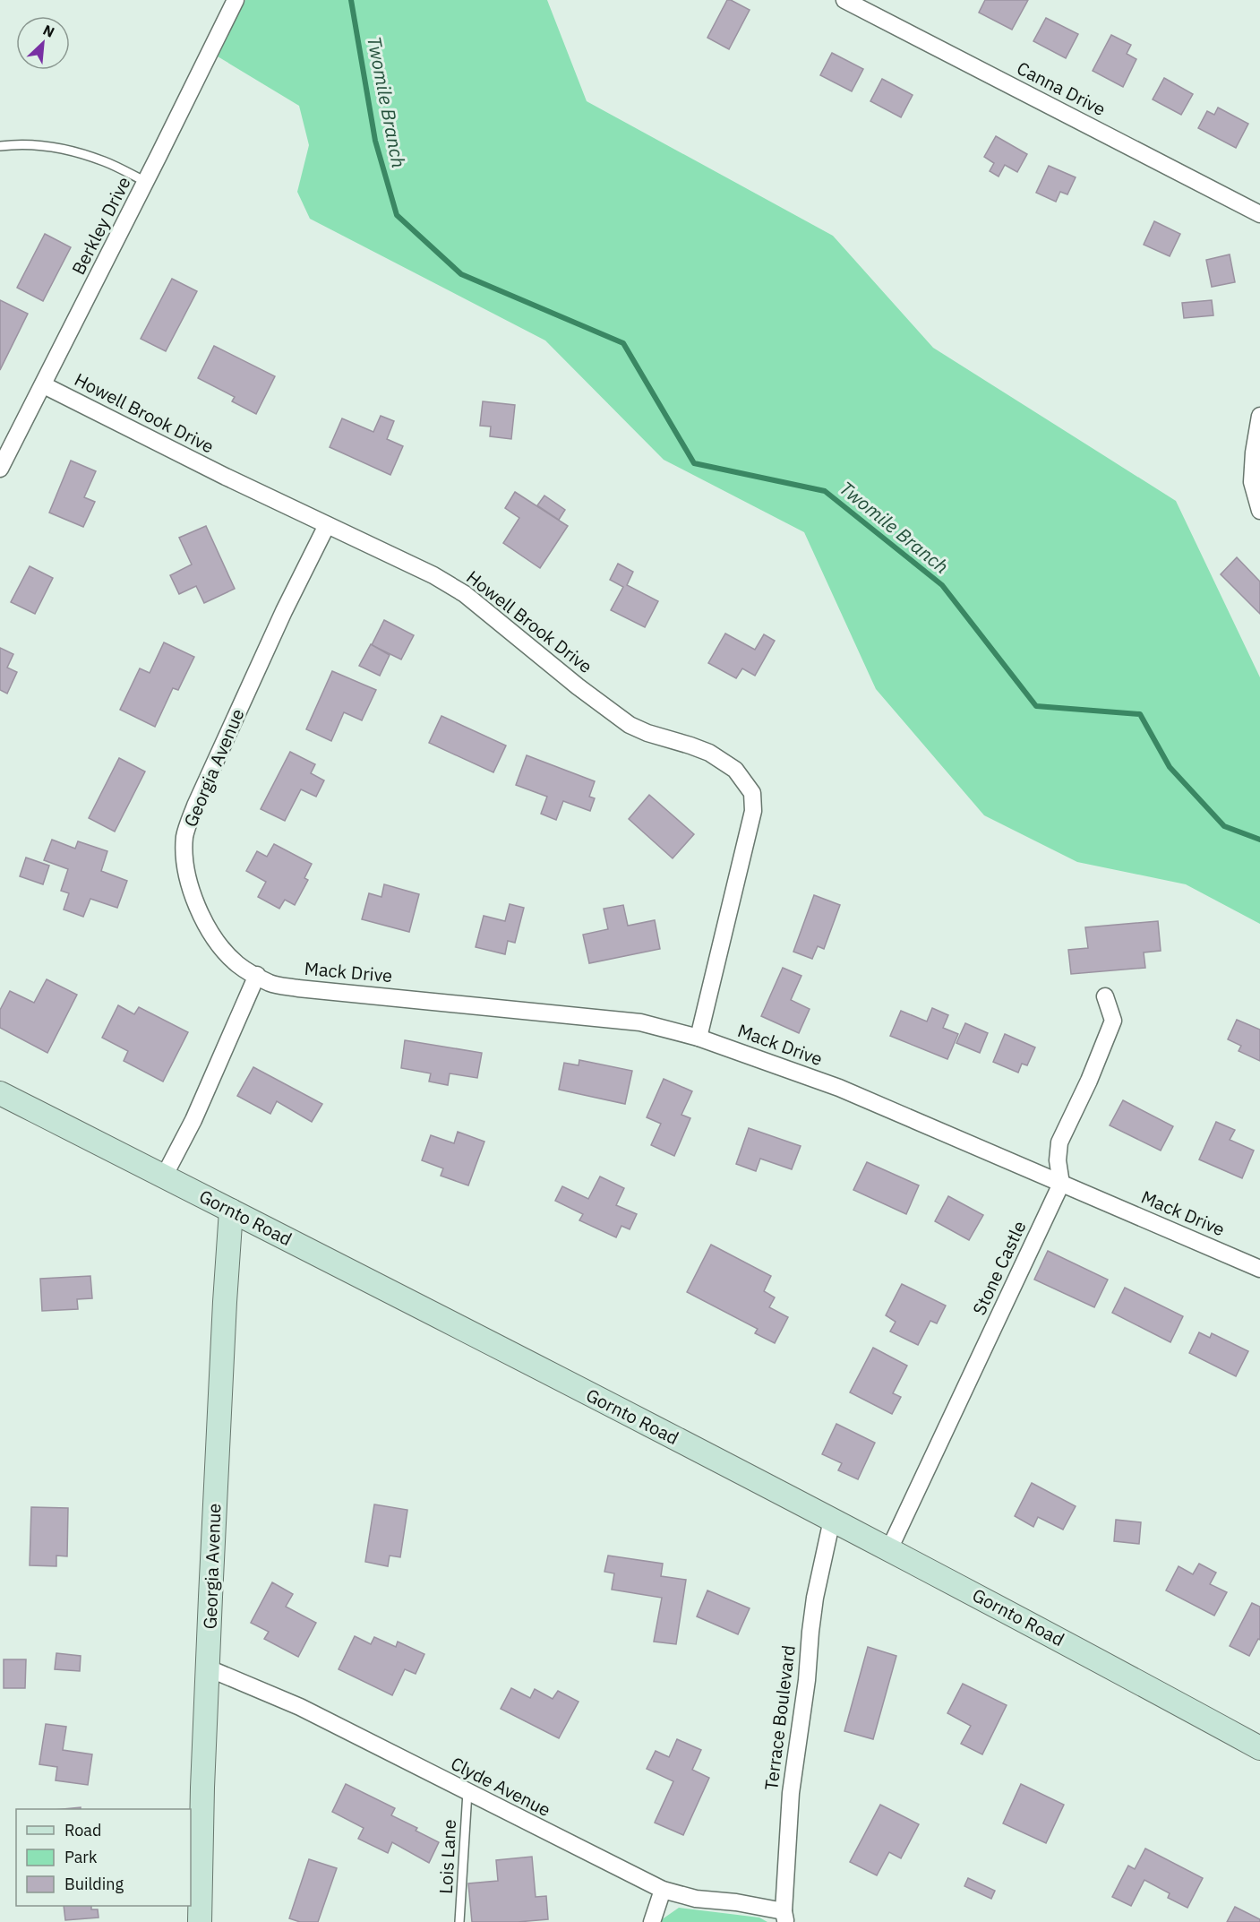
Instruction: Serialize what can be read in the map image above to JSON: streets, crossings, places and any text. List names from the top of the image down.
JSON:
{
  "streets": {
    "main road": ["Georgia Avenue", "Gornto Road"],
    "street": [
      "Canna Drive",
      "Berkley Drive",
      "Howell Brook Drive",
      "Mack Drive",
      "Stone Castle",
      "Terrace Boulevard",
      "Clyde Avenue"
    ],
    "lane": ["Lois Lane"]
  },
  "crossings": [
    ["Berkley Drive", "Howell Brook Drive"],
    ["Howell Brook Drive", "Georgia Avenue"],
    ["Howell Brook Drive", "Mack Drive"],
    ["Georgia Avenue", "Mack Drive"],
    ["Georgia Avenue", "Gornto Road"],
    ["Georgia Avenue", "Clyde Avenue"],
    ["Mack Drive", "Stone Castle"],
    ["Gornto Road", "Stone Castle"],
    ["Gornto Road", "Terrace Boulevard"],
    ["Terrace Boulevard", "Clyde Avenue"],
    ["Clyde Avenue", "Lois Lane"]
  ],
  "water": ["Twomile Branch"],
  "legend": ["Road", "Park", "Building"],
  "north": "top right"
}
